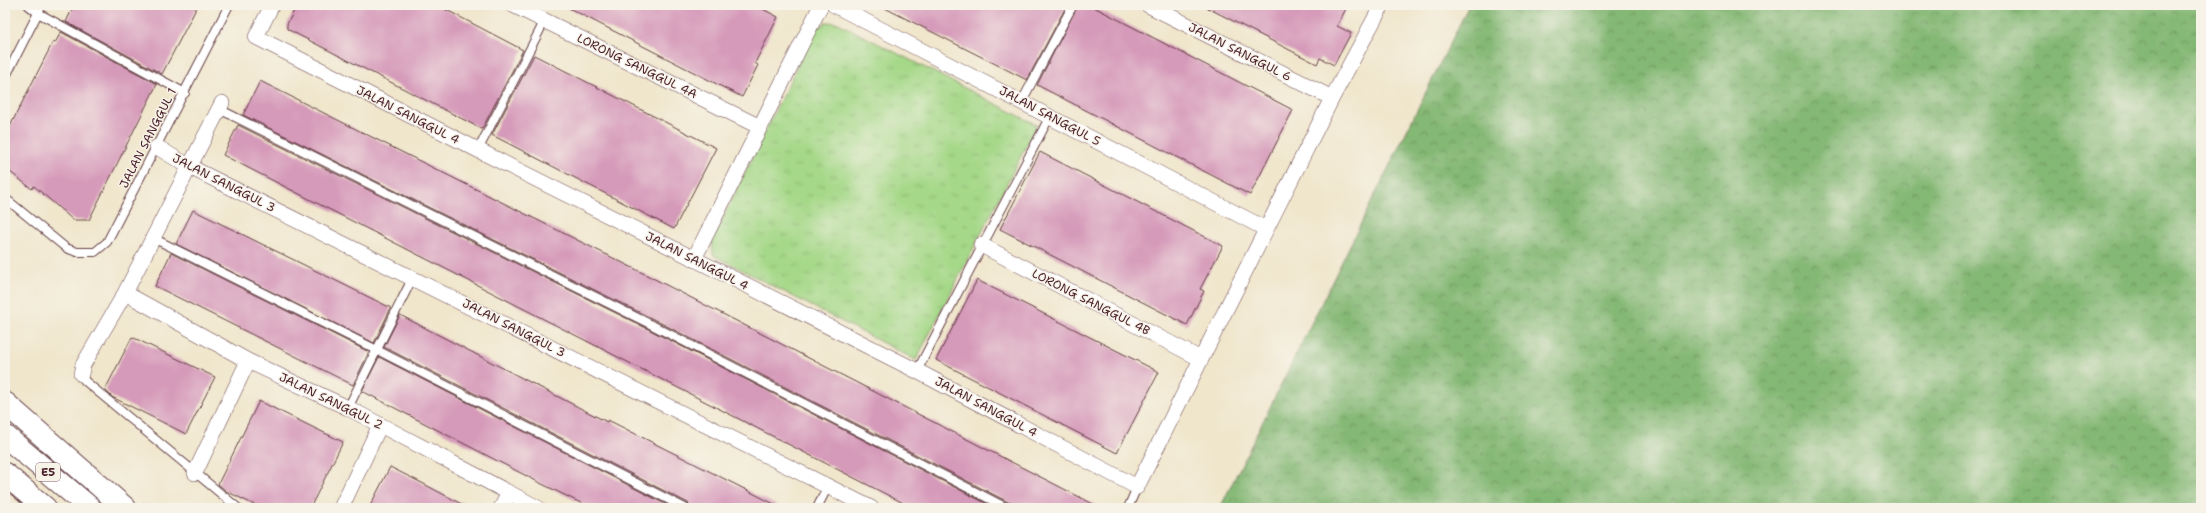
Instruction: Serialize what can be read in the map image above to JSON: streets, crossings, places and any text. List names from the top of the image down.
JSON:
{
  "streets": {
    "highway": ["E5"],
    "street": [
      "JALAN SANGGUL 6",
      "LORONG SANGGUL 4A",
      "JALAN SANGGUL 4",
      "JALAN SANGGUL 5",
      "JALAN SANGGUL 3",
      "LORONG SANGGUL 4B",
      "JALAN SANGGUL 2"
    ],
    "lane": ["JALAN SANGGUL 1"]
  },
  "crossings": [
    ["JALAN SANGGUL 1", "JALAN SANGGUL 3"]
  ]
}
